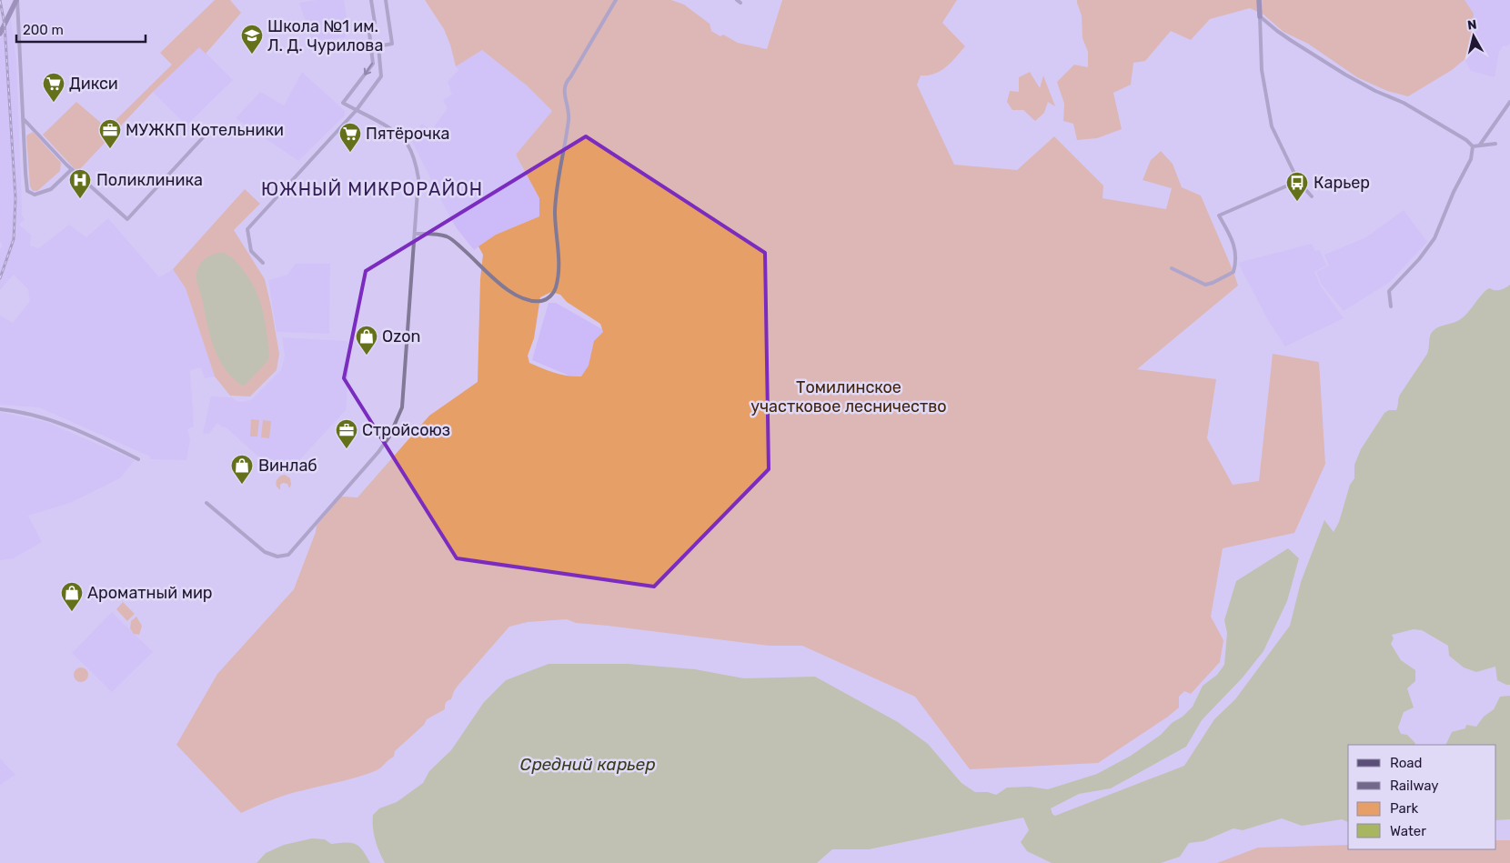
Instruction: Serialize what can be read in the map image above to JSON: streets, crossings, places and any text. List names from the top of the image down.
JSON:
{
  "districts": ["ЮЖНЫЙ МИКРОРАЙОН"],
  "water": ["Средний карьер"],
  "parks": ["Томилинское участковое лесничество"],
  "places": {
    "school or university": ["Школа №1 им. Л. Д. Чурилова"],
    "supermarket": ["Дикси", "Пятёрочка"],
    "office": ["МУЖКП Котельники", "Стройсоюз"],
    "hospital": ["Поликлиника"],
    "bus stop": ["Карьер"],
    "shop": ["Ozon", "Винлаб", "Ароматный мир"]
  },
  "legend": [
    "Road",
    "Railway",
    "Park",
    "Water"
  ],
  "scale_bar": "200 m",
  "north": "top"
}
